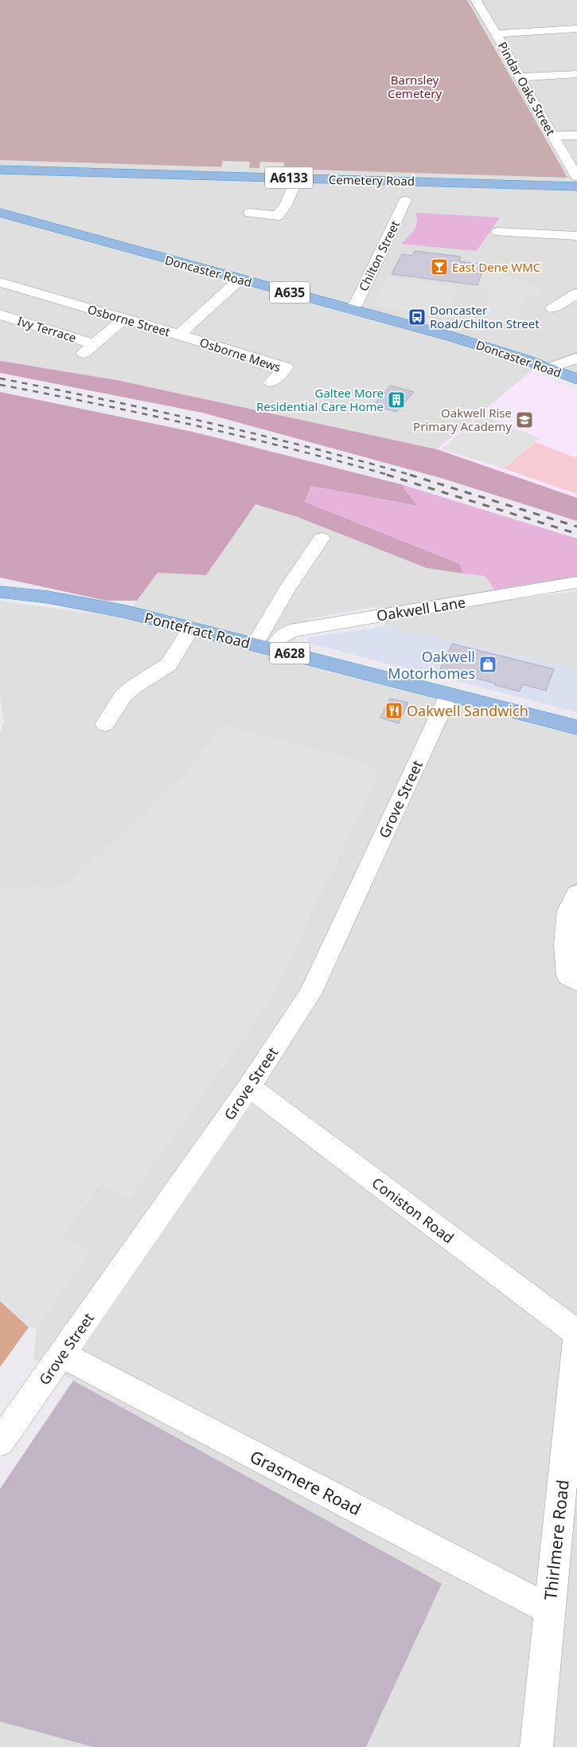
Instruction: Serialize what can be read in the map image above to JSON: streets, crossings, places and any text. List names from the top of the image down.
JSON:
{
  "streets": {
    "highway": [
      "A6133",
      "Cemetery Road",
      "Doncaster Road",
      "A635",
      "Pontefract Road",
      "A628"
    ],
    "street": [
      "Pindar Oaks Street",
      "Chilton Street",
      "Osborne Street",
      "Ivy Terrace",
      "Osborne Mews",
      "Oakwell Lane",
      "Grove Street",
      "Coniston Road",
      "Grasmere Road",
      "Thirlmere Road"
    ]
  },
  "crossings": [
    ["Chilton Street", "Doncaster Road"],
    ["Doncaster Road", "Osborne Street"],
    ["Osborne Street", "Osborne Mews"],
    ["Oakwell Lane", "Pontefract Road"],
    ["Pontefract Road", "Grove Street"],
    ["Grove Street", "Coniston Road"],
    ["Grove Street", "Grasmere Road"],
    ["Coniston Road", "Thirlmere Road"],
    ["Grasmere Road", "Thirlmere Road"]
  ],
  "parks": ["Barnsley Cemetery"],
  "places": {
    "bar": ["East Dene WMC"],
    "bus stop": ["Doncaster Road/Chilton Street"],
    "building": ["Galtee More Residential Care Home"],
    "school or university": ["Oakwell Rise Primary Academy"],
    "shop": ["Oakwell Motorhomes"],
    "restaurant": ["Oakwell Sandwich"]
  }
}
